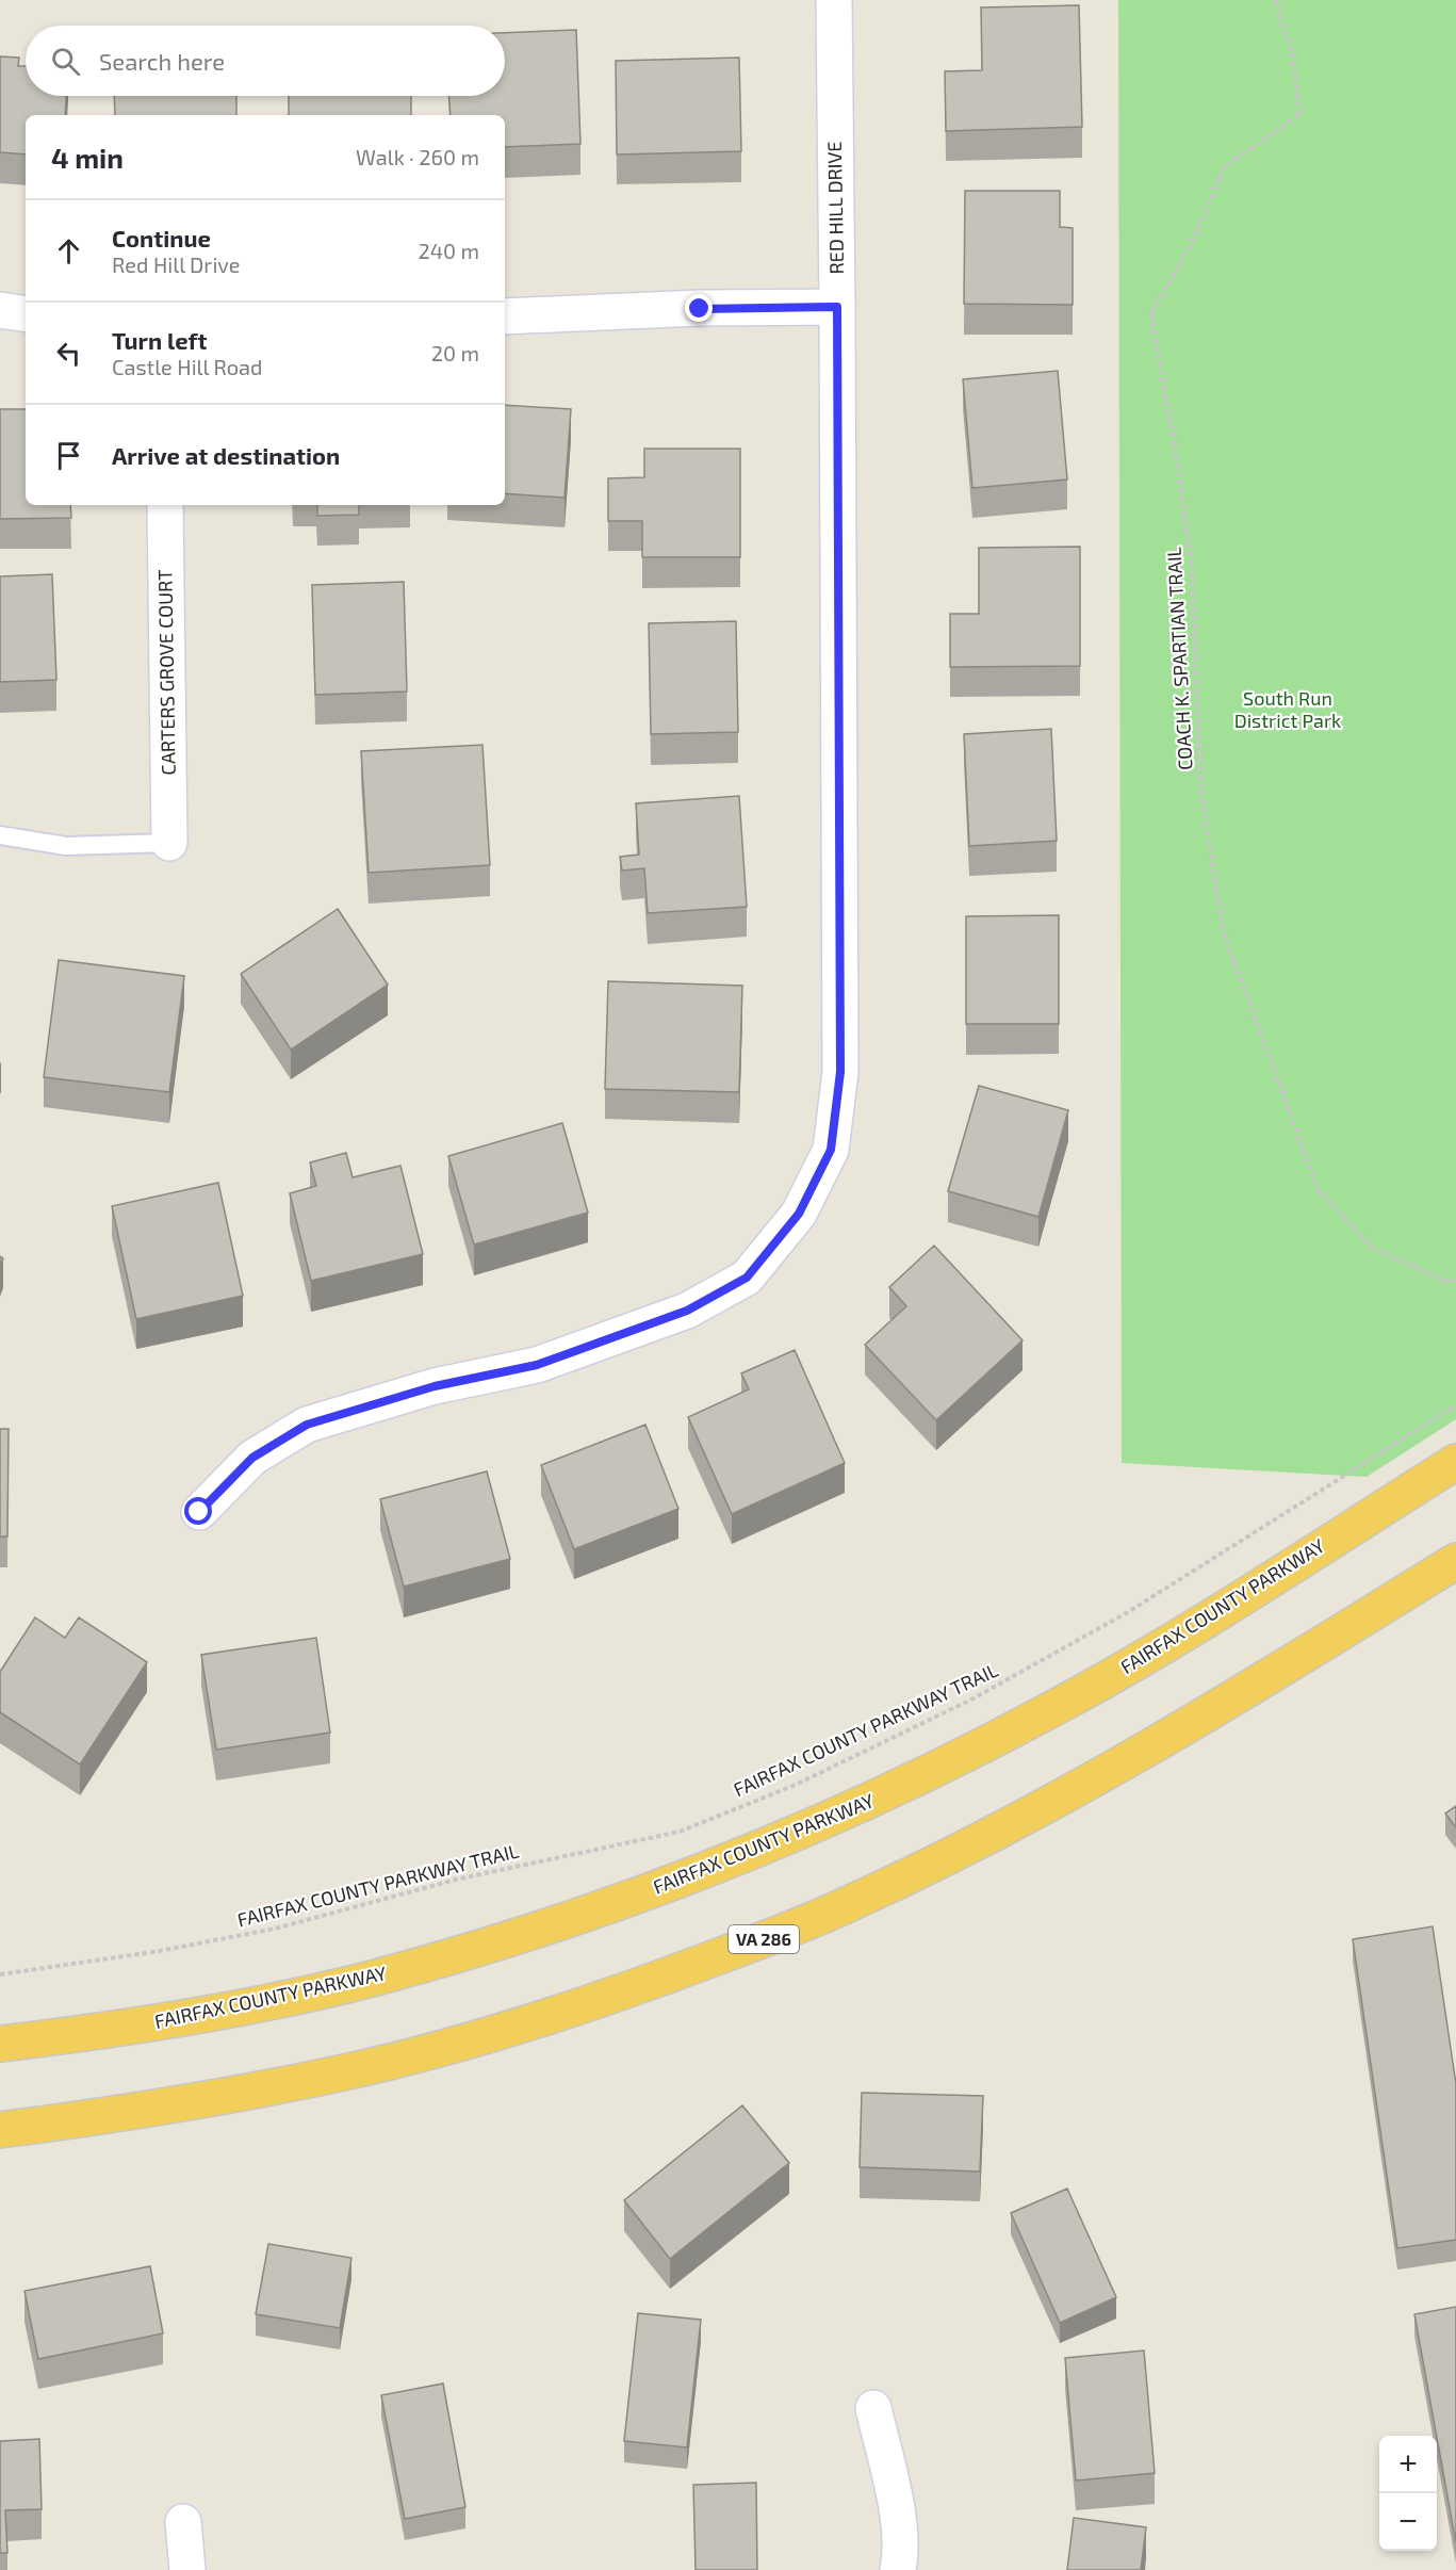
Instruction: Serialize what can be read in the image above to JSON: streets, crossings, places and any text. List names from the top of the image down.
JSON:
{
  "streets": {
    "highway": ["FAIRFAX COUNTY PARKWAY", "VA 286"],
    "street": ["RED HILL DRIVE", "CARTERS GROVE COURT"],
    "path": ["COACH K. SPARTIAN TRAIL", "FAIRFAX COUNTY PARKWAY TRAIL"]
  },
  "parks": ["South Run District Park"],
  "page": {
    "search": "Search here",
    "heading": ["4 min", "Walk · 260 m"],
    "list": [
      ["Continue", "Red Hill Drive", "240 m"],
      ["Turn left", "Castle Hill Road", "20 m"],
      "Arrive at destination"
    ],
    "map_buttons": ["+", "−"]
  }
}
